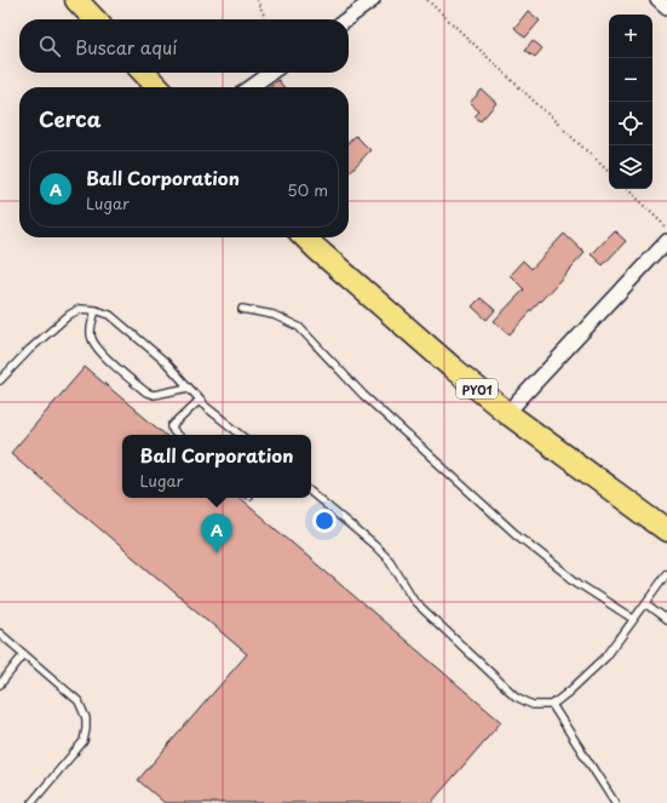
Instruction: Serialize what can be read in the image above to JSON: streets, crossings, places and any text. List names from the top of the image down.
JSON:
{
  "streets": {
    "highway": ["PY01"]
  },
  "page": {
    "map_buttons": ["+", "−"],
    "search": "Buscar aquí",
    "heading": "Cerca",
    "list": [
      {
        "mark": "A",
        "name": "Ball Corporation",
        "note": "Lugar",
        "value": "50 m"
      }
    ],
    "popup": ["Ball Corporation", "Lugar"],
    "pins": "A"
  }
}
